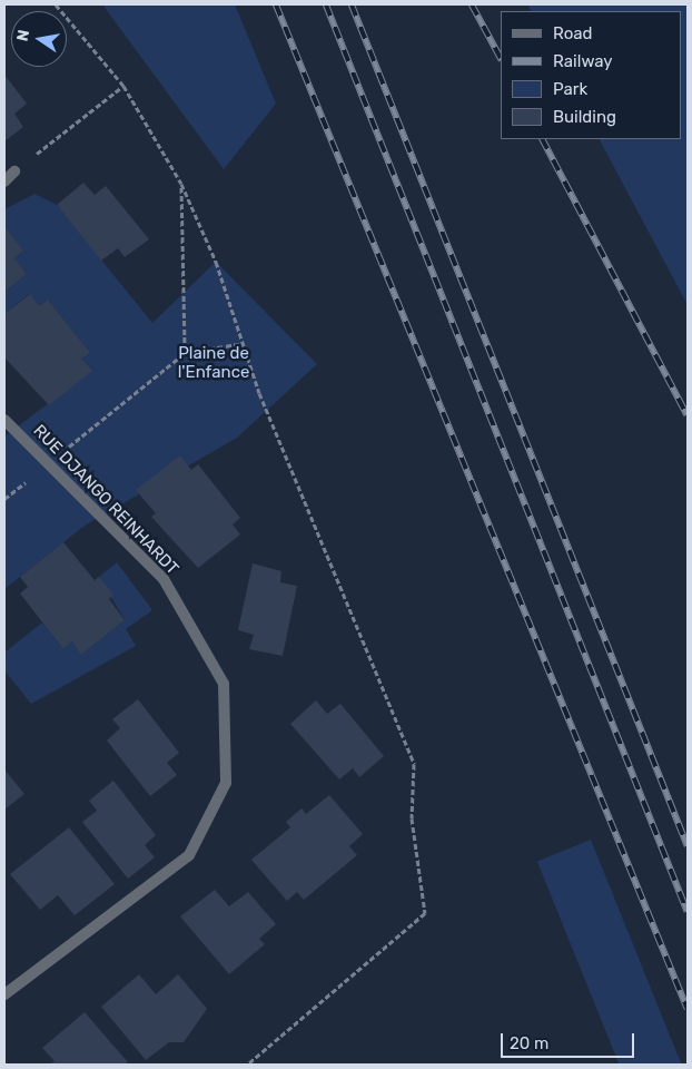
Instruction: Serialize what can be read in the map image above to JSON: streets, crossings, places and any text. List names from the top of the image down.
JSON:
{
  "streets": {
    "street": ["RUE DJANGO REINHARDT"]
  },
  "parks": ["Plaine de l'Enfance"],
  "legend": [
    "Road",
    "Railway",
    "Park",
    "Building"
  ],
  "scale_bar": "20 m",
  "north": "left"
}
